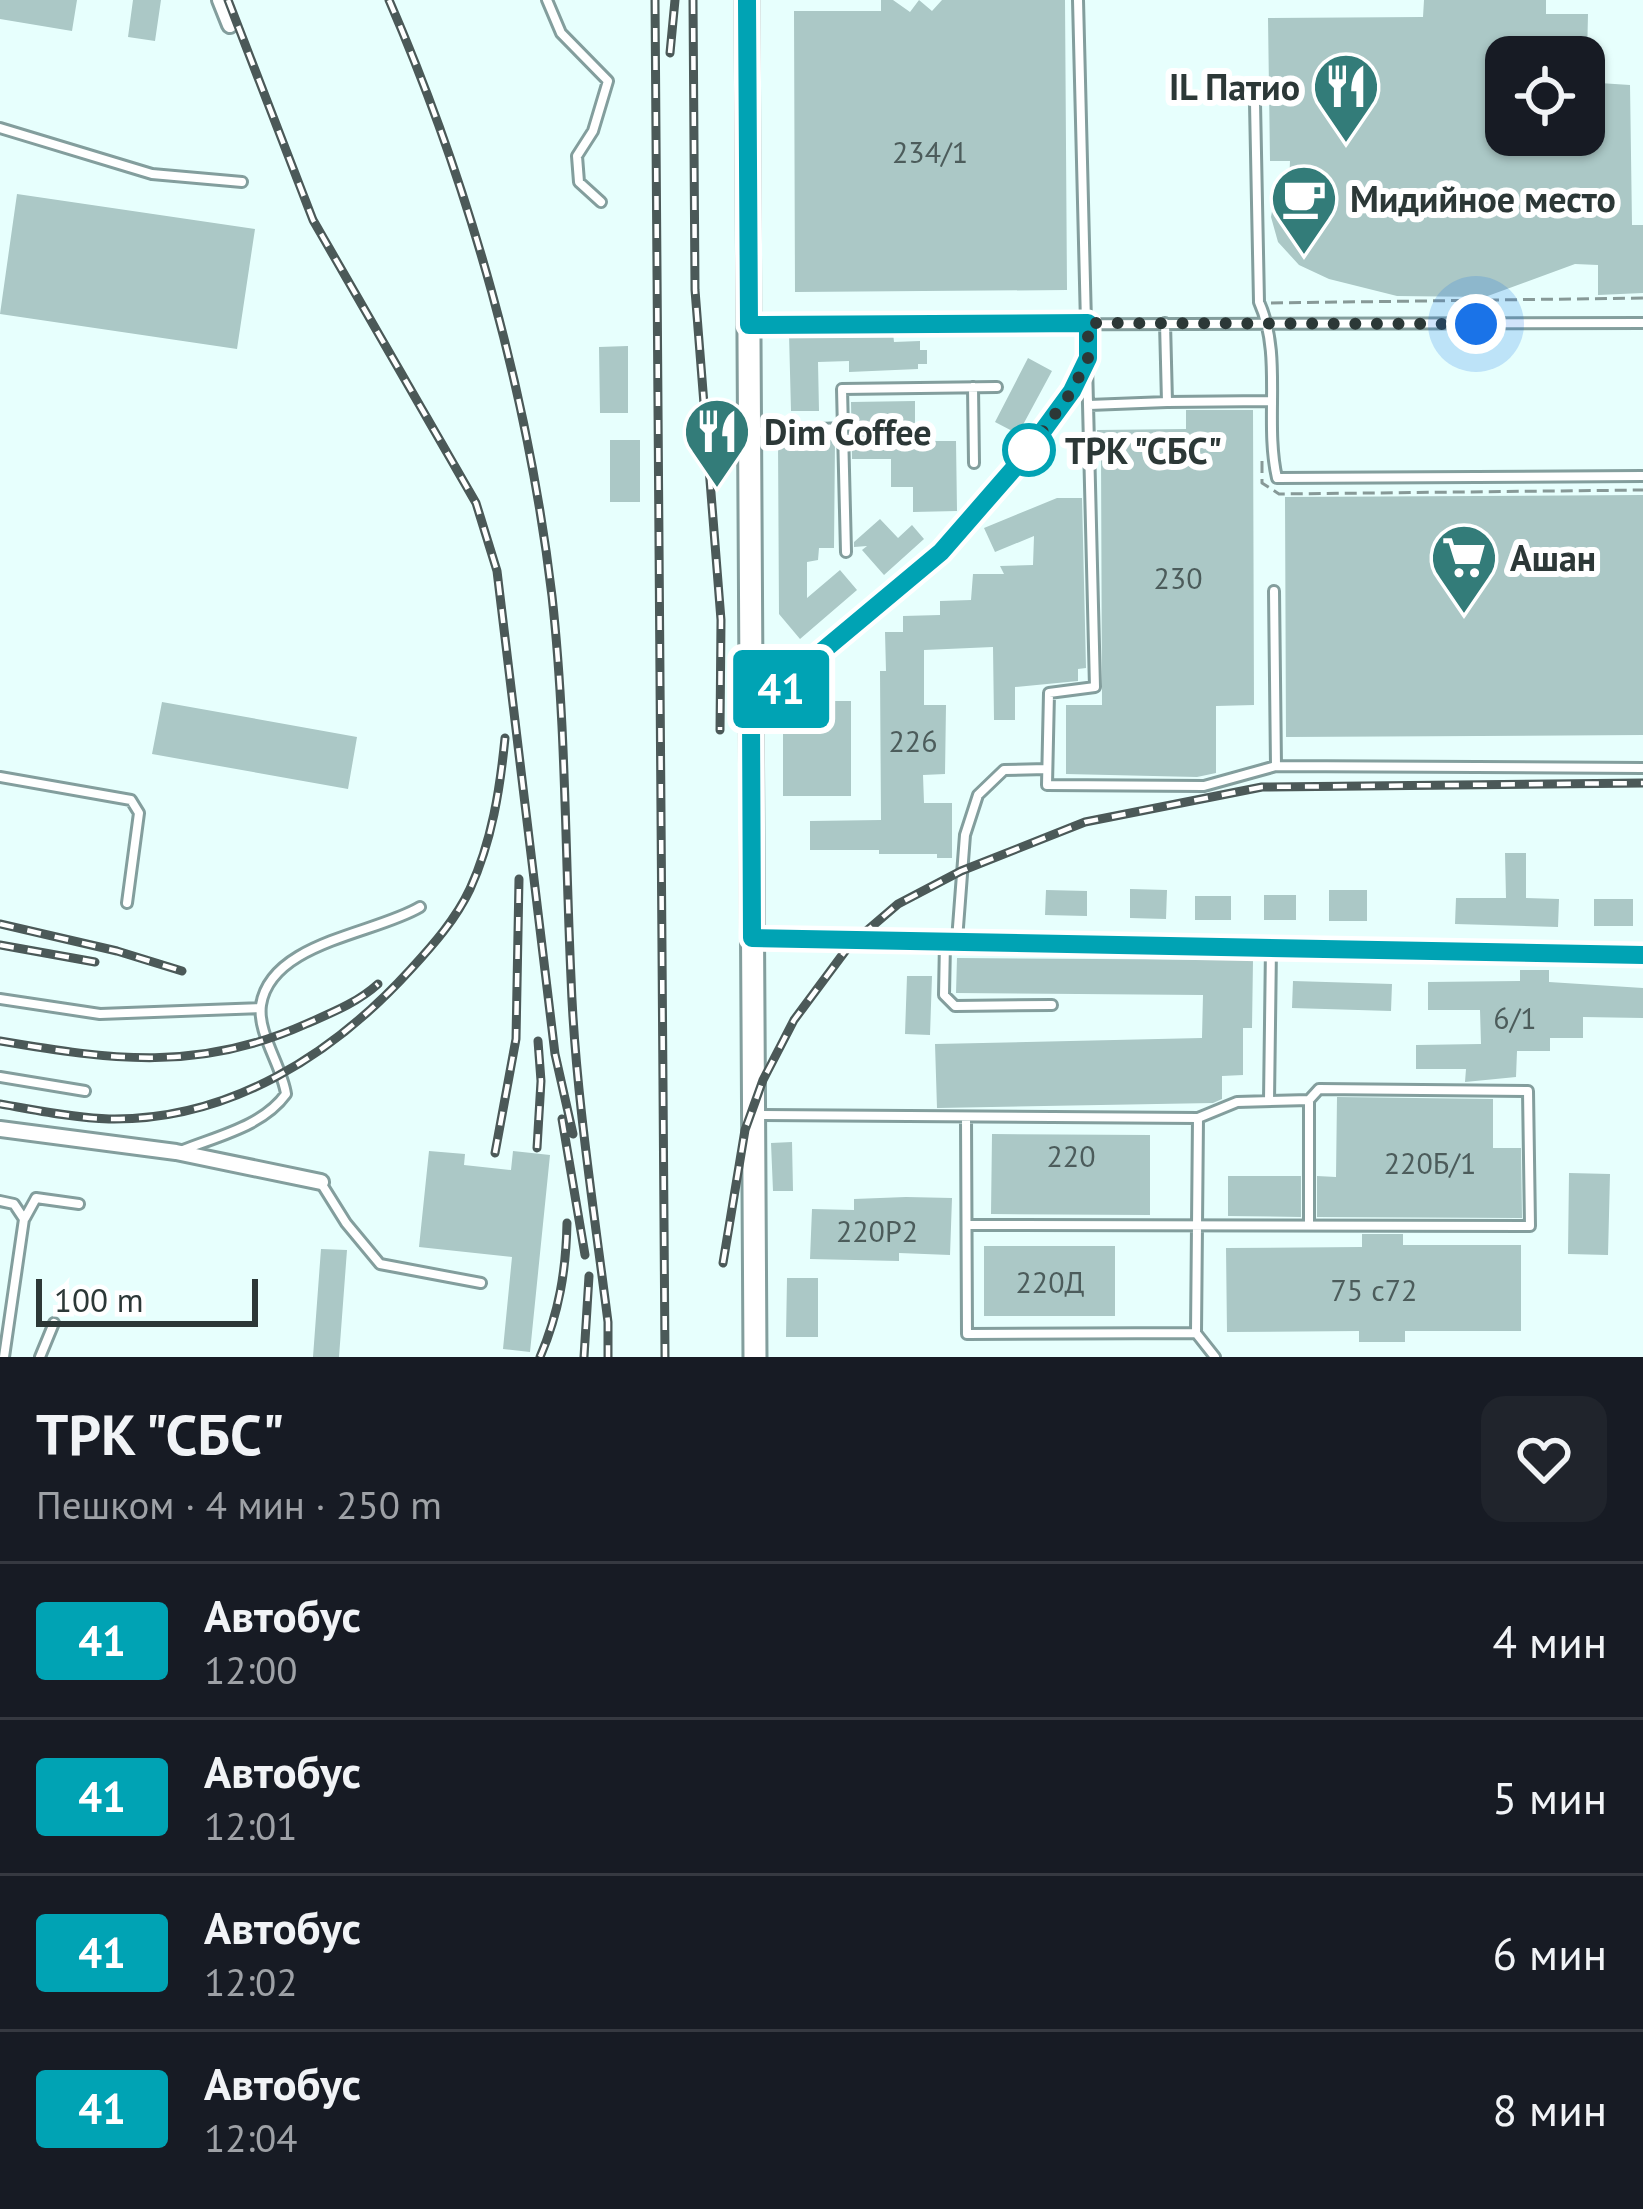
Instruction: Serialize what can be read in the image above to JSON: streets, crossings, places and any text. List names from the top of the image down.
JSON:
{
  "places": {
    "restaurant": ["IL Патио", "Dim Coffee"],
    "cafe": ["Мидийное место"],
    "other": ["ТРК \"СБС\""],
    "supermarket": ["Ашан"]
  },
  "lines": ["bus line 41"],
  "house_numbers": [
    "234/1",
    "230",
    "226",
    "6/1",
    "220",
    "220Б/1",
    "220Р2",
    "220Д",
    "75 с72"
  ],
  "scale_bar": "100 m",
  "page": {
    "on_map": "41",
    "scale": "100 m",
    "heading": ["ТРК \"СБС\"", "Пешком · 4 мин · 250 m"],
    "list": [
      {
        "mark": "41",
        "name": "Автобус",
        "note": "12:00",
        "value": "4 мин"
      },
      {
        "mark": "41",
        "name": "Автобус",
        "note": "12:01",
        "value": "5 мин"
      },
      {
        "mark": "41",
        "name": "Автобус",
        "note": "12:02",
        "value": "6 мин"
      },
      {
        "mark": "41",
        "name": "Автобус",
        "note": "12:04",
        "value": "8 мин"
      }
    ]
  }
}
